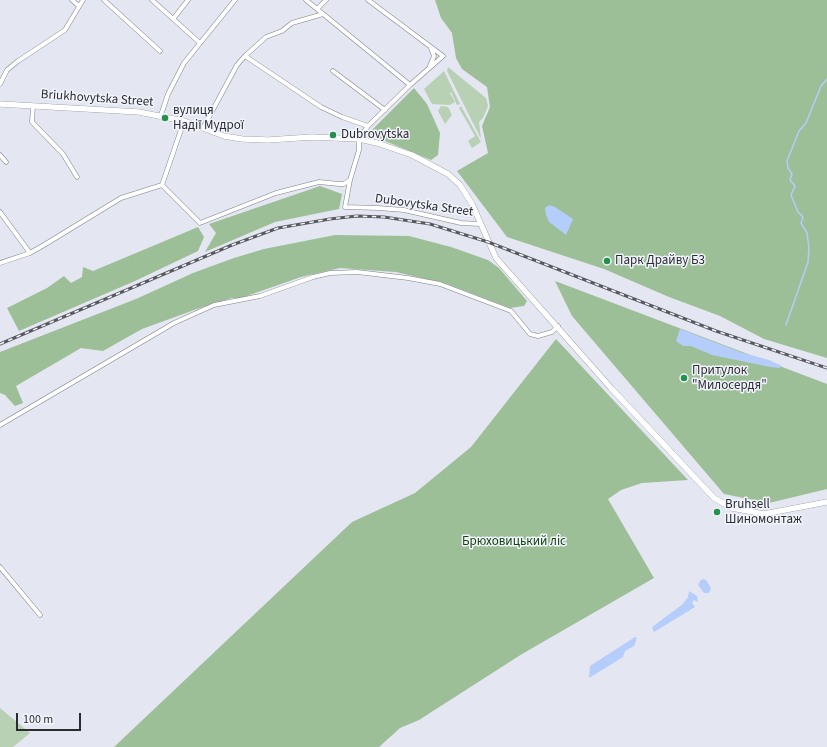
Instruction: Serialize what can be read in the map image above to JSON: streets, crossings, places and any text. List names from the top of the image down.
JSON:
{
  "streets": {
    "main road": ["Briukhovytska Street"],
    "street": ["Dubovytska Street"]
  },
  "crossings": [
    ["Briukhovytska Street", "Dubovytska Street"]
  ],
  "parks": ["Брюховицький ліс"],
  "places": [
    "вулиця Надії Мудрої",
    "Dubrovytska",
    "Парк Драйву Б3",
    "Притулок \"Милосердя\"",
    "Bruhsell Шиномонтаж"
  ],
  "scale_bar": "100 m"
}
